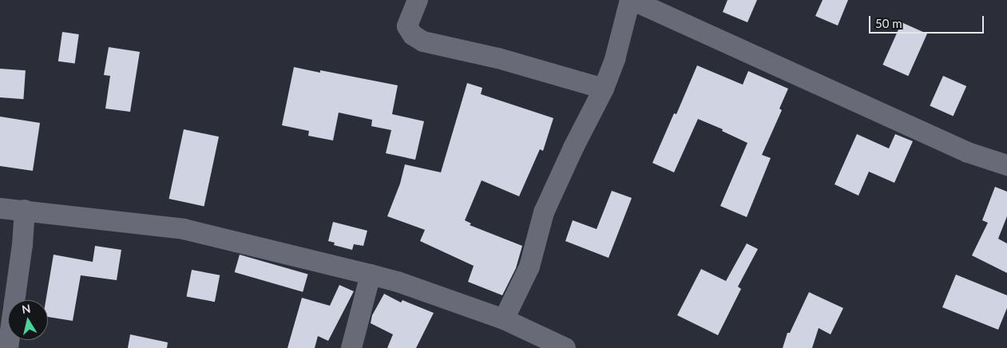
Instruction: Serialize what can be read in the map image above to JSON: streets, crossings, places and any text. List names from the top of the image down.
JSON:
{
  "scale_bar": "50 m",
  "north": "top"
}
